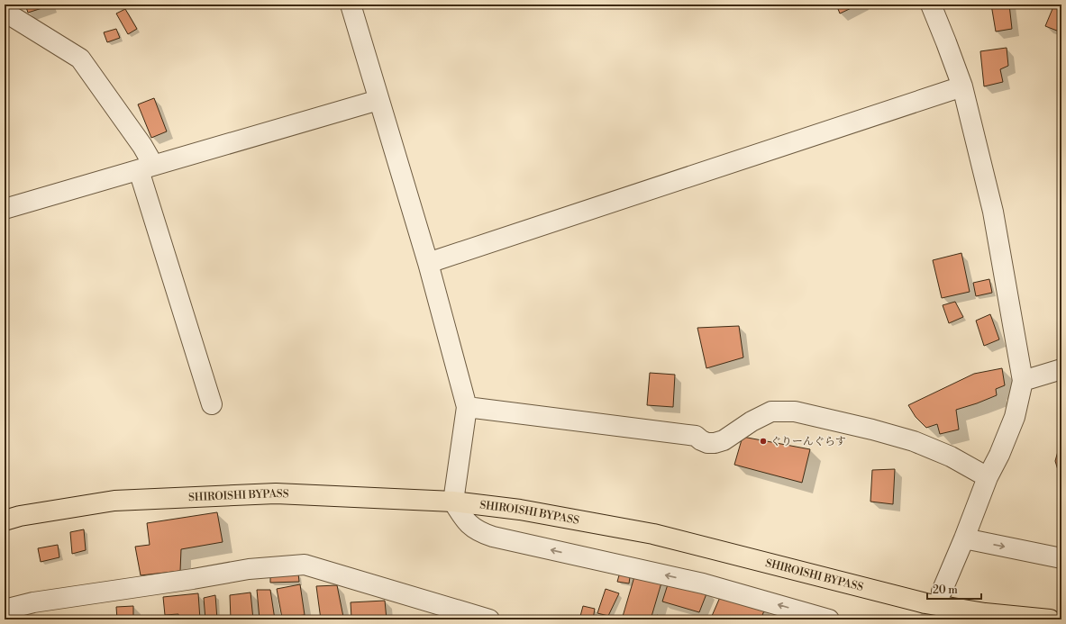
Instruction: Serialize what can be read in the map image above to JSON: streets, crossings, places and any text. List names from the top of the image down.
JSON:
{
  "streets": {
    "highway": ["SHIROISHI BYPASS"]
  },
  "places": ["ぐりーんぐらす"],
  "scale_bar": "20 m"
}
